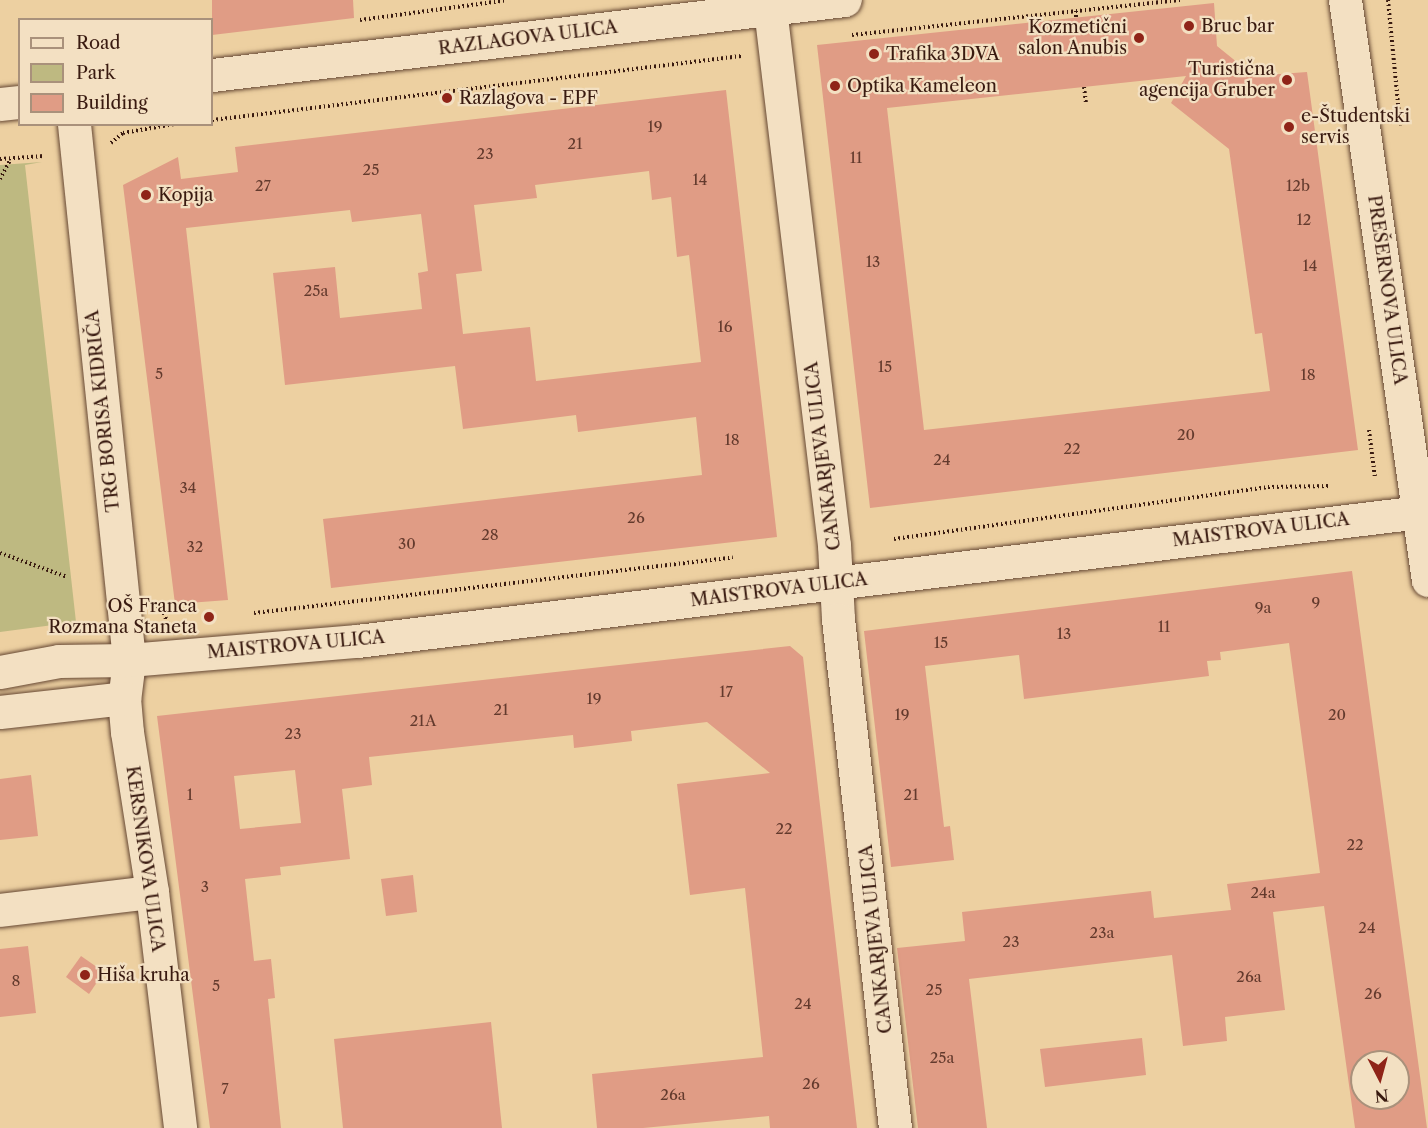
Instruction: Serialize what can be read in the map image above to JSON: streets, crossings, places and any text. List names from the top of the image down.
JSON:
{
  "streets": {
    "street": [
      "RAZLAGOVA ULICA",
      "PREŠERNOVA ULICA",
      "TRG BORISA KIDRIČA",
      "CANKARJEVA ULICA",
      "MAISTROVA ULICA",
      "KERSNIKOVA ULICA"
    ]
  },
  "crossings": [
    ["RAZLAGOVA ULICA", "CANKARJEVA ULICA"],
    ["PREŠERNOVA ULICA", "MAISTROVA ULICA"],
    ["TRG BORISA KIDRIČA", "MAISTROVA ULICA"],
    ["TRG BORISA KIDRIČA", "KERSNIKOVA ULICA"],
    ["CANKARJEVA ULICA", "MAISTROVA ULICA"]
  ],
  "places": [
    "Bruc bar",
    "Kozmetični salon Anubis",
    "Trafika 3DVA",
    "Turistična agencija Gruber",
    "Optika Kameleon",
    "Razlagova - EPF",
    "e-Študentski servis",
    "Kopija",
    "OŠ Franca Rozmana Staneta",
    "Hiša kruha"
  ],
  "house_numbers": [
    "19",
    "21",
    "23",
    "11",
    "25",
    "14",
    "27",
    "12b",
    "12",
    "13",
    "14",
    "25a",
    "16",
    "15",
    "5",
    "18",
    "20",
    "18",
    "22",
    "24",
    "34",
    "26",
    "28",
    "30",
    "32",
    "9",
    "9a",
    "11",
    "13",
    "15",
    "17",
    "19",
    "21",
    "19",
    "20",
    "21A",
    "23",
    "1",
    "21",
    "22",
    "22",
    "3",
    "24a",
    "24",
    "23a",
    "23",
    "26a",
    "8",
    "5",
    "25",
    "26",
    "24",
    "25a",
    "26",
    "7",
    "26a"
  ],
  "legend": ["Road", "Park", "Building"],
  "north": "bottom"
}
